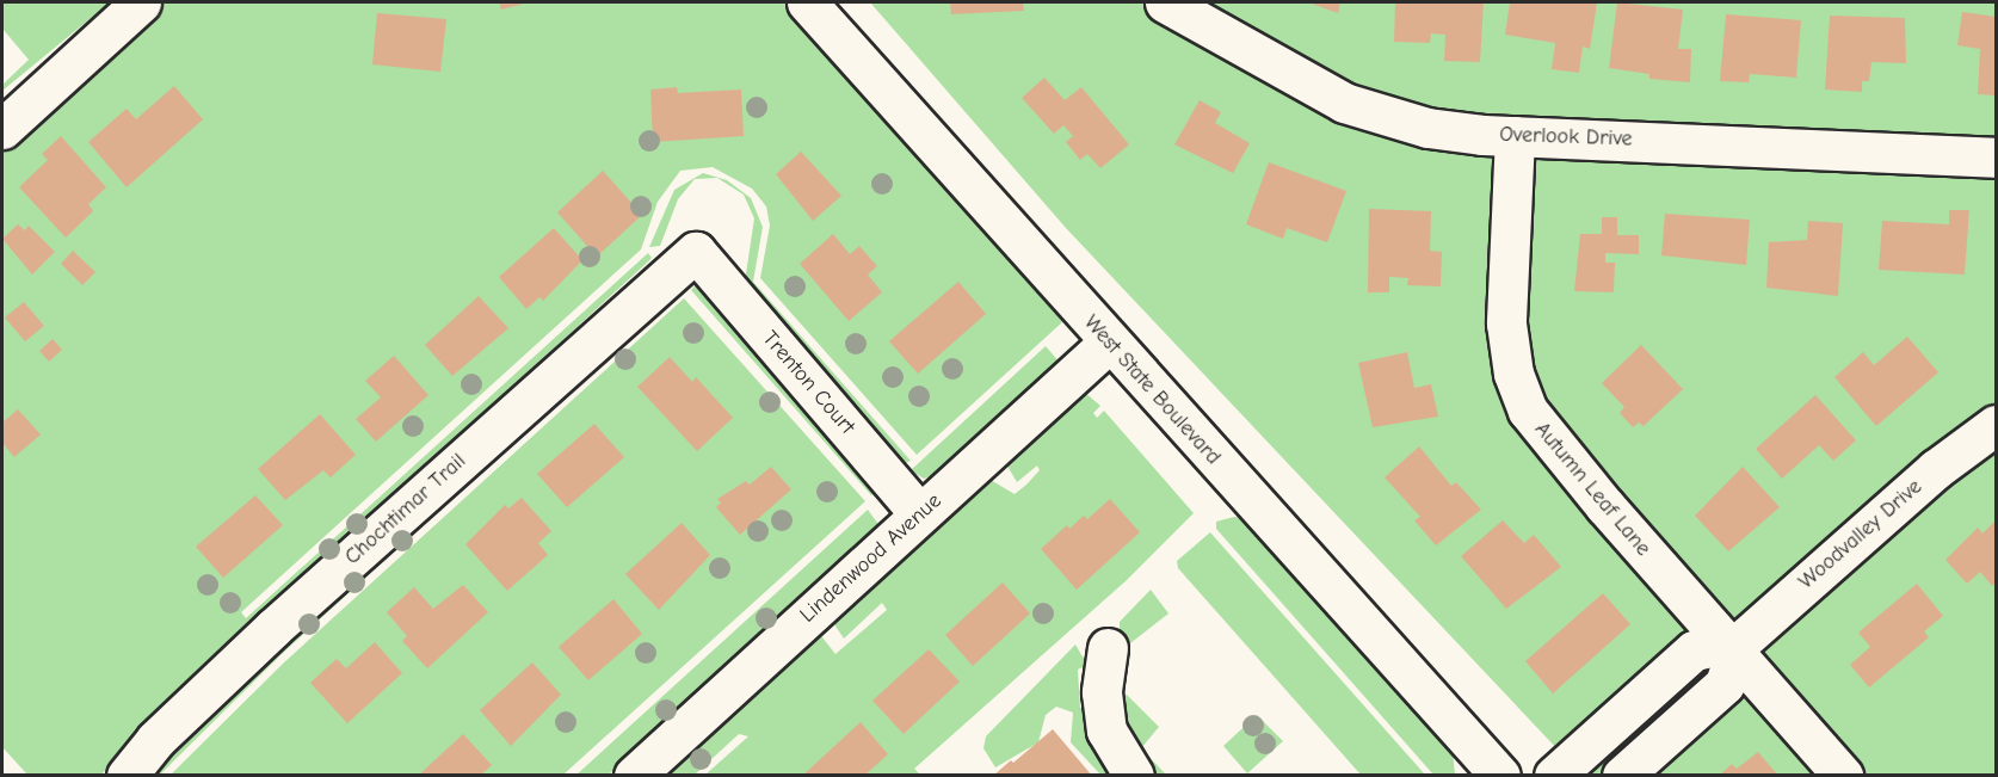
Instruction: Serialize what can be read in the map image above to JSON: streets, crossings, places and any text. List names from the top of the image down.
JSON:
{
  "streets": {
    "street": [
      "Overlook Drive",
      "Trenton Court",
      "West State Boulevard",
      "Autumn Leaf Lane",
      "Chochtimar Trail",
      "Woodvalley Drive",
      "Lindenwood Avenue"
    ]
  },
  "crossings": [
    ["Overlook Drive", "Autumn Leaf Lane"],
    ["Trenton Court", "Chochtimar Trail"],
    ["Trenton Court", "Lindenwood Avenue"],
    ["West State Boulevard", "Lindenwood Avenue"],
    ["Autumn Leaf Lane", "Woodvalley Drive"]
  ]
}
